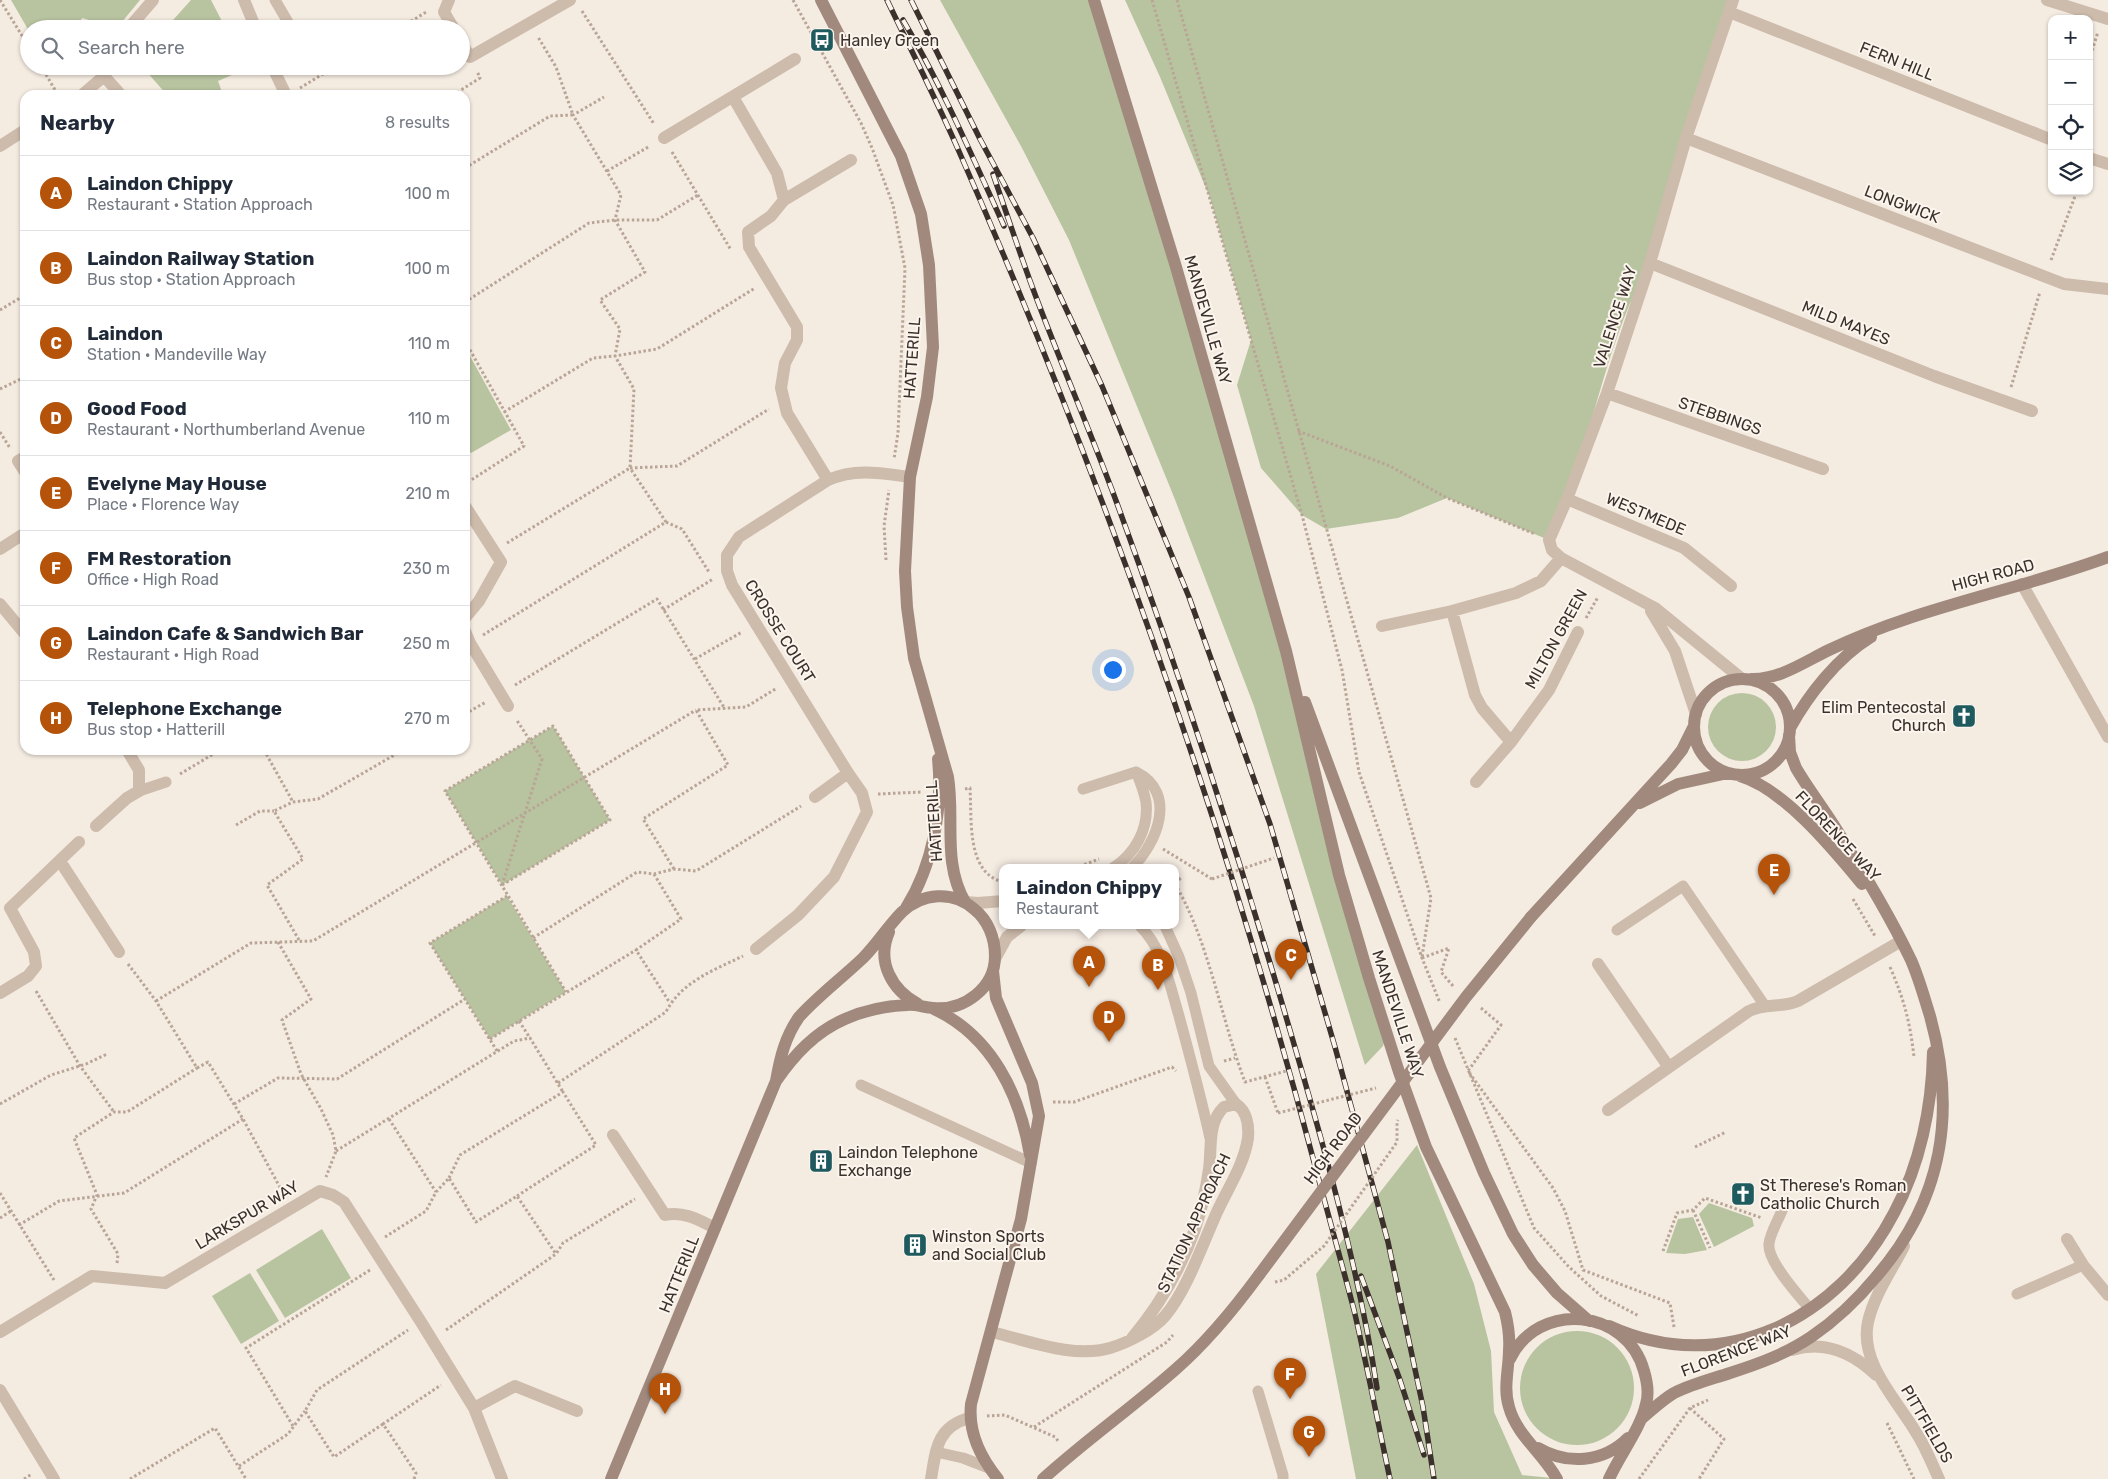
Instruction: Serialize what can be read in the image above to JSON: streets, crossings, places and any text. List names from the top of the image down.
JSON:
{
  "streets": {
    "street": [
      "FERN HILL",
      "LONGWICK",
      "VALENCE WAY",
      "MANDEVILLE WAY",
      "MILD MAYES",
      "HATTERILL",
      "STEBBINGS",
      "WESTMEDE",
      "HIGH ROAD",
      "CROSSE COURT",
      "MILTON GREEN",
      "FLORENCE WAY",
      "LARKSPUR WAY",
      "STATION APPROACH",
      "PITTFIELDS"
    ]
  },
  "crossings": [
    ["FERN HILL", "VALENCE WAY"],
    ["LONGWICK", "VALENCE WAY"],
    ["VALENCE WAY", "MILD MAYES"],
    ["VALENCE WAY", "STEBBINGS"],
    ["VALENCE WAY", "WESTMEDE"],
    ["MANDEVILLE WAY", "FLORENCE WAY"],
    ["HATTERILL", "CROSSE COURT"],
    ["HIGH ROAD", "FLORENCE WAY"]
  ],
  "places": {
    "bus stop": ["Hanley Green"],
    "church": ["Elim Pentecostal Church", "St Therese's Roman Catholic Church"],
    "building": ["Laindon Telephone Exchange", "Winston Sports and Social Club"]
  },
  "page": {
    "map_buttons": ["+", "−"],
    "search": "Search here",
    "heading": ["Nearby", "8 results"],
    "list": [
      {
        "mark": "A",
        "name": "Laindon Chippy",
        "note": "Restaurant · Station Approach",
        "value": "100 m"
      },
      {
        "mark": "B",
        "name": "Laindon Railway Station",
        "note": "Bus stop · Station Approach",
        "value": "100 m"
      },
      {
        "mark": "C",
        "name": "Laindon",
        "note": "Station · Mandeville Way",
        "value": "110 m"
      },
      {
        "mark": "D",
        "name": "Good Food",
        "note": "Restaurant · Northumberland Avenue",
        "value": "110 m"
      },
      {
        "mark": "E",
        "name": "Evelyne May House",
        "note": "Place · Florence Way",
        "value": "210 m"
      },
      {
        "mark": "F",
        "name": "FM Restoration",
        "note": "Office · High Road",
        "value": "230 m"
      },
      {
        "mark": "G",
        "name": "Laindon Cafe & Sandwich Bar",
        "note": "Restaurant · High Road",
        "value": "250 m"
      },
      {
        "mark": "H",
        "name": "Telephone Exchange",
        "note": "Bus stop · Hatterill",
        "value": "270 m"
      }
    ],
    "pins": [
      "E",
      "C",
      "A",
      "B",
      "D",
      "F",
      "H",
      "G"
    ],
    "popup": ["Laindon Chippy", "Restaurant"]
  }
}
